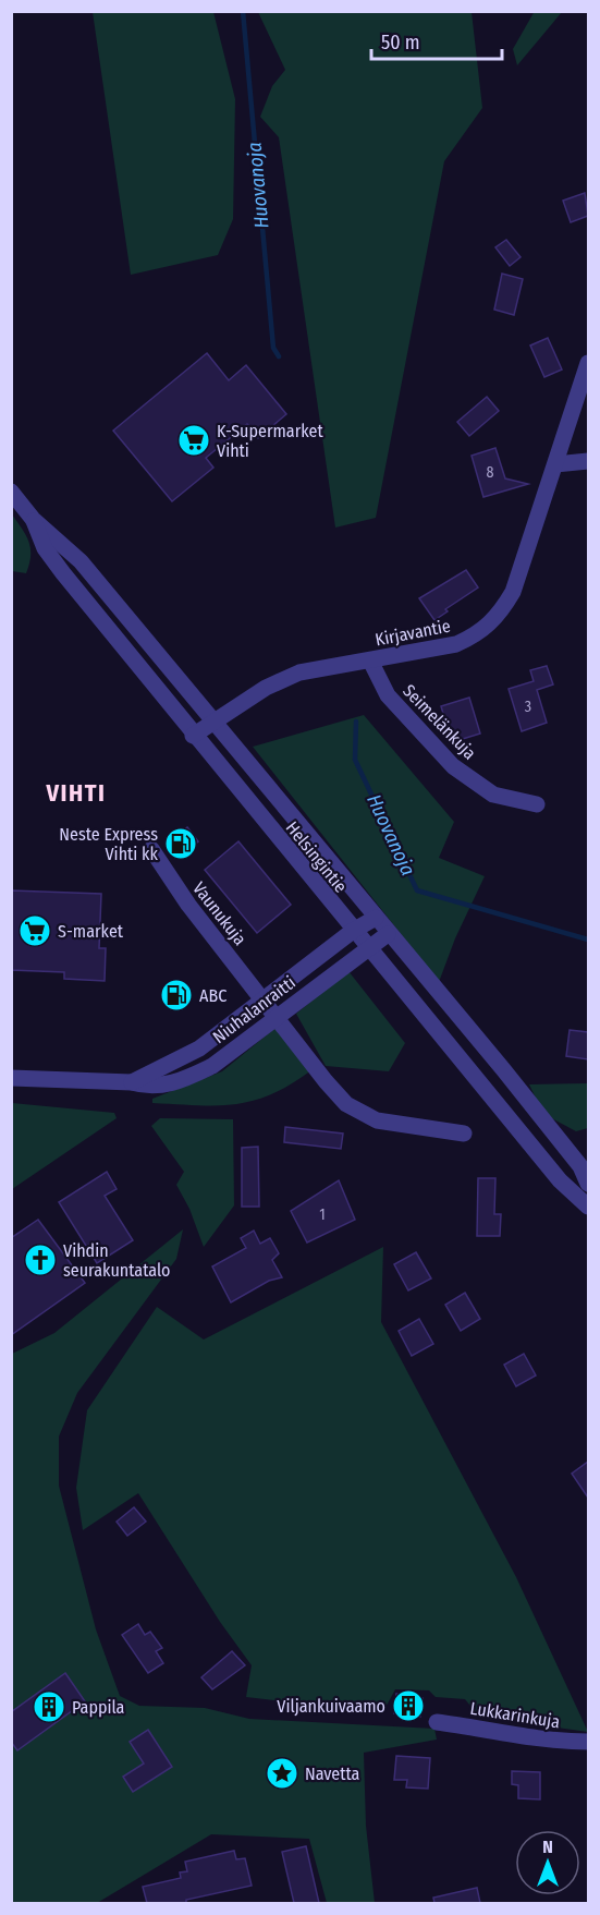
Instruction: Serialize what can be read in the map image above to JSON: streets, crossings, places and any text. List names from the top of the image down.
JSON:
{
  "streets": {
    "street": [
      "Kirjavantie",
      "Seimelänkuja",
      "Helsingintie",
      "Vaunukuja",
      "Niuhalanraitti",
      "Lukkarinkuja"
    ]
  },
  "crossings": [
    ["Kirjavantie", "Seimelänkuja"],
    ["Kirjavantie", "Helsingintie"],
    ["Helsingintie", "Niuhalanraitti"],
    ["Vaunukuja", "Niuhalanraitti"]
  ],
  "districts": ["VIHTI"],
  "water": ["Huovanoja"],
  "places": {
    "supermarket": ["K-Supermarket Vihti", "S-market"],
    "fuel station": ["Neste Express Vihti kk", "ABC"],
    "church": ["Vihdin seurakuntatalo"],
    "building": ["Viljankuivaamo", "Pappila"],
    "place": ["Navetta"]
  },
  "house_numbers": ["8", "3", "1"],
  "scale_bar": "50 m",
  "north": "top"
}
